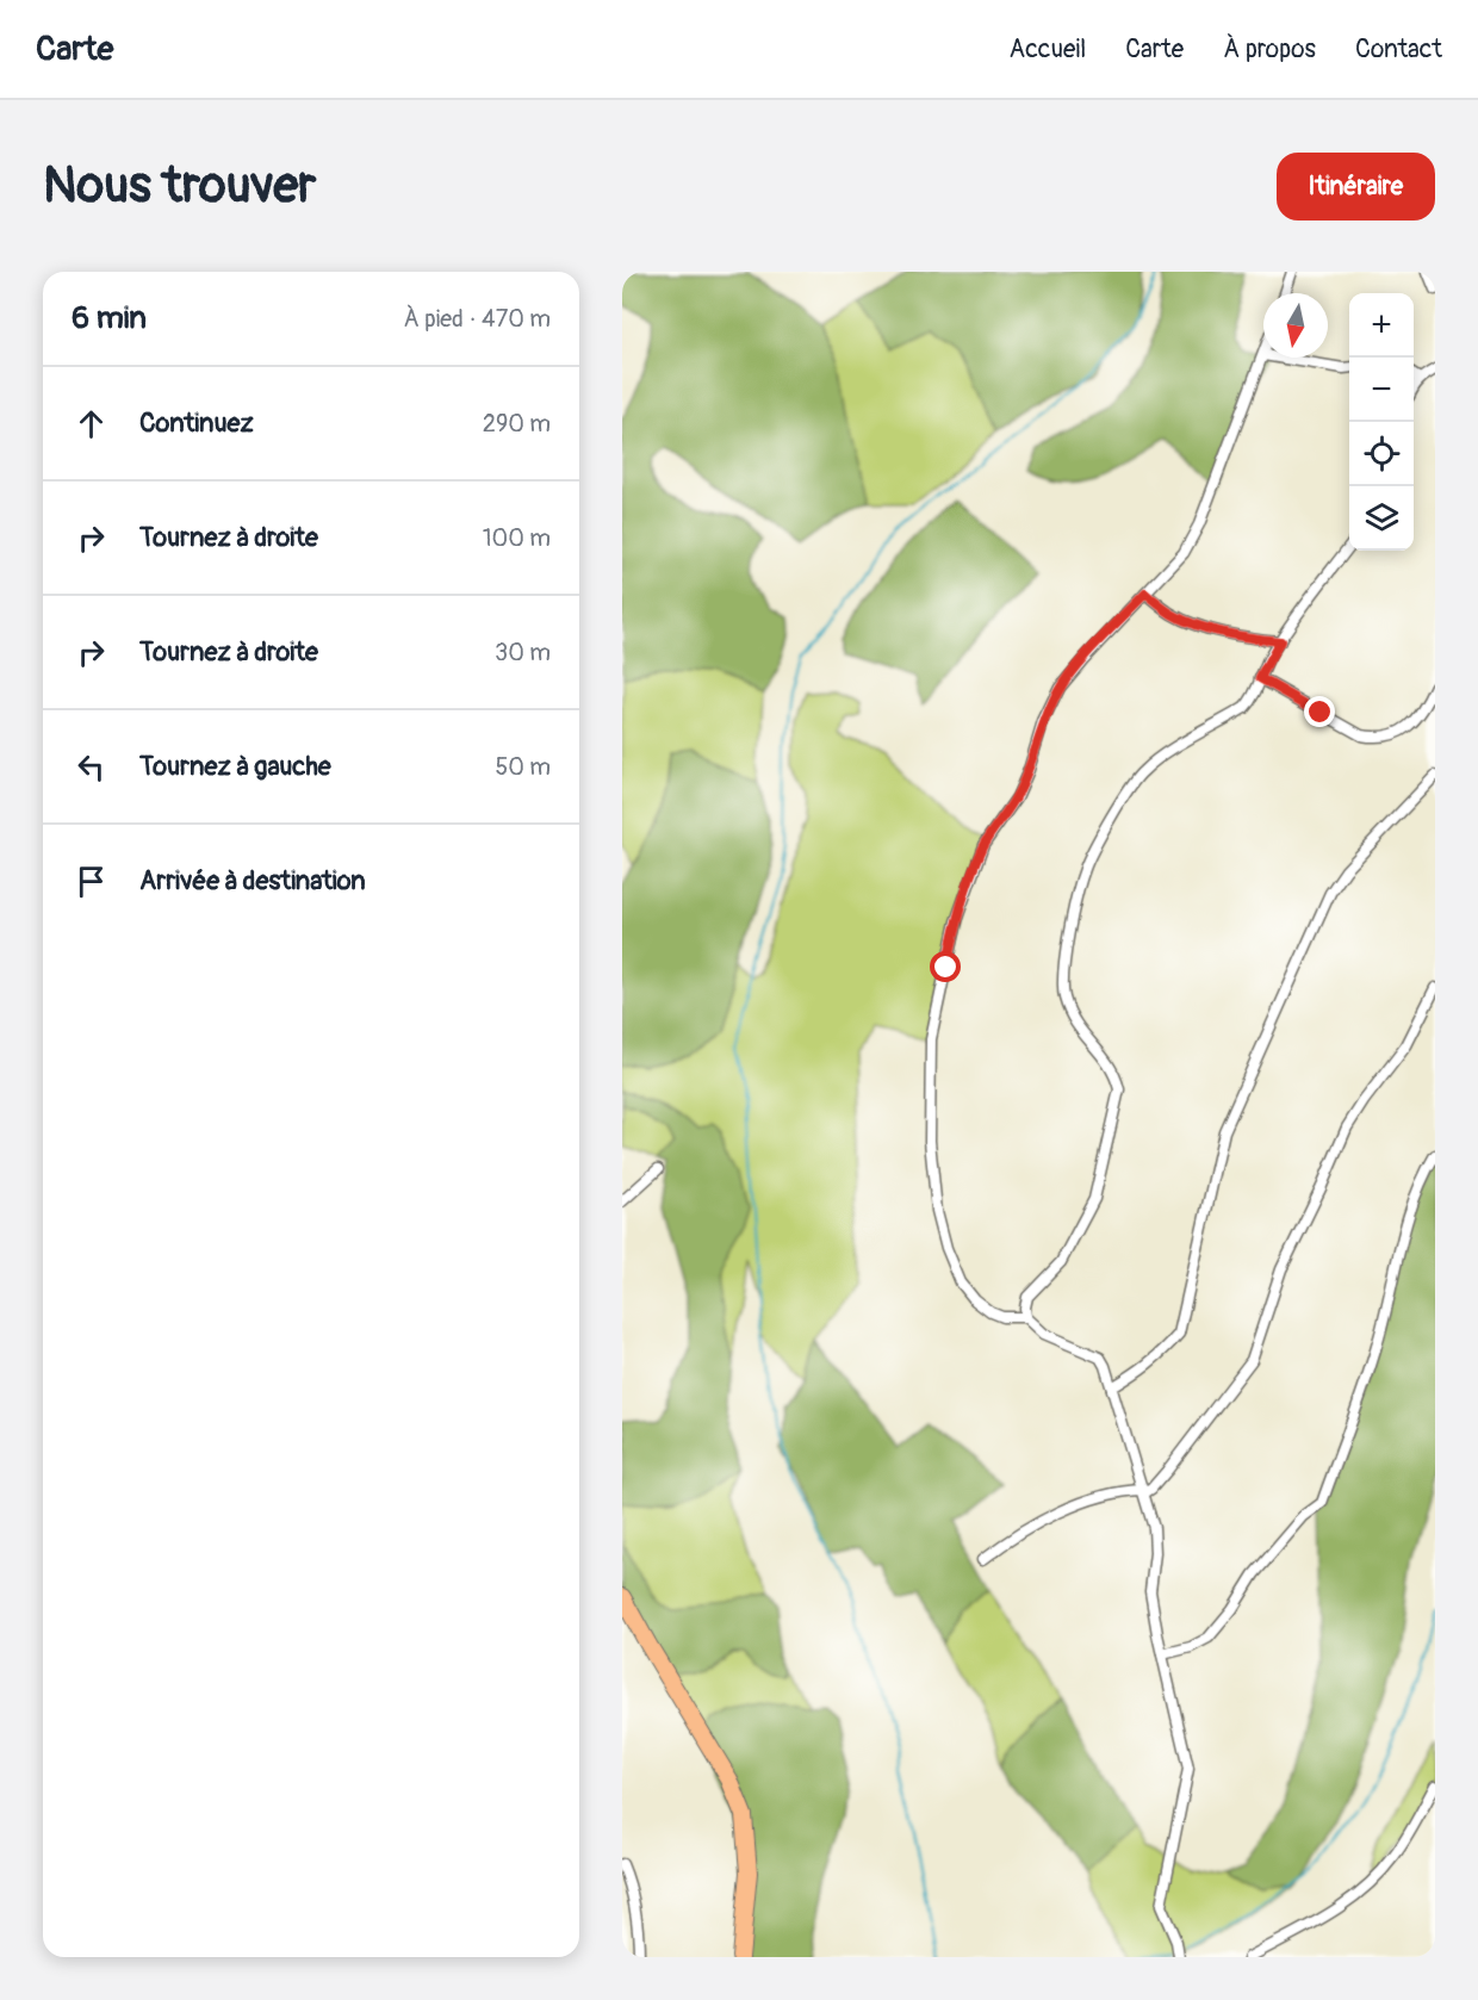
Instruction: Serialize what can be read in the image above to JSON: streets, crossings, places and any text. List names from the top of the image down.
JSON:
{
  "north": "bottom",
  "page": {
    "header": "Carte",
    "nav": [
      "Accueil",
      "Carte",
      "À propos",
      "Contact"
    ],
    "buttons": "Itinéraire",
    "title": "Nous trouver",
    "heading": ["6 min", "À pied · 470 m"],
    "map_buttons": ["+", "−"],
    "list": [
      ["Continuez", "290 m"],
      ["Tournez à droite", "100 m"],
      ["Tournez à droite", "30 m"],
      ["Tournez à gauche", "50 m"],
      "Arrivée à destination"
    ]
  }
}
